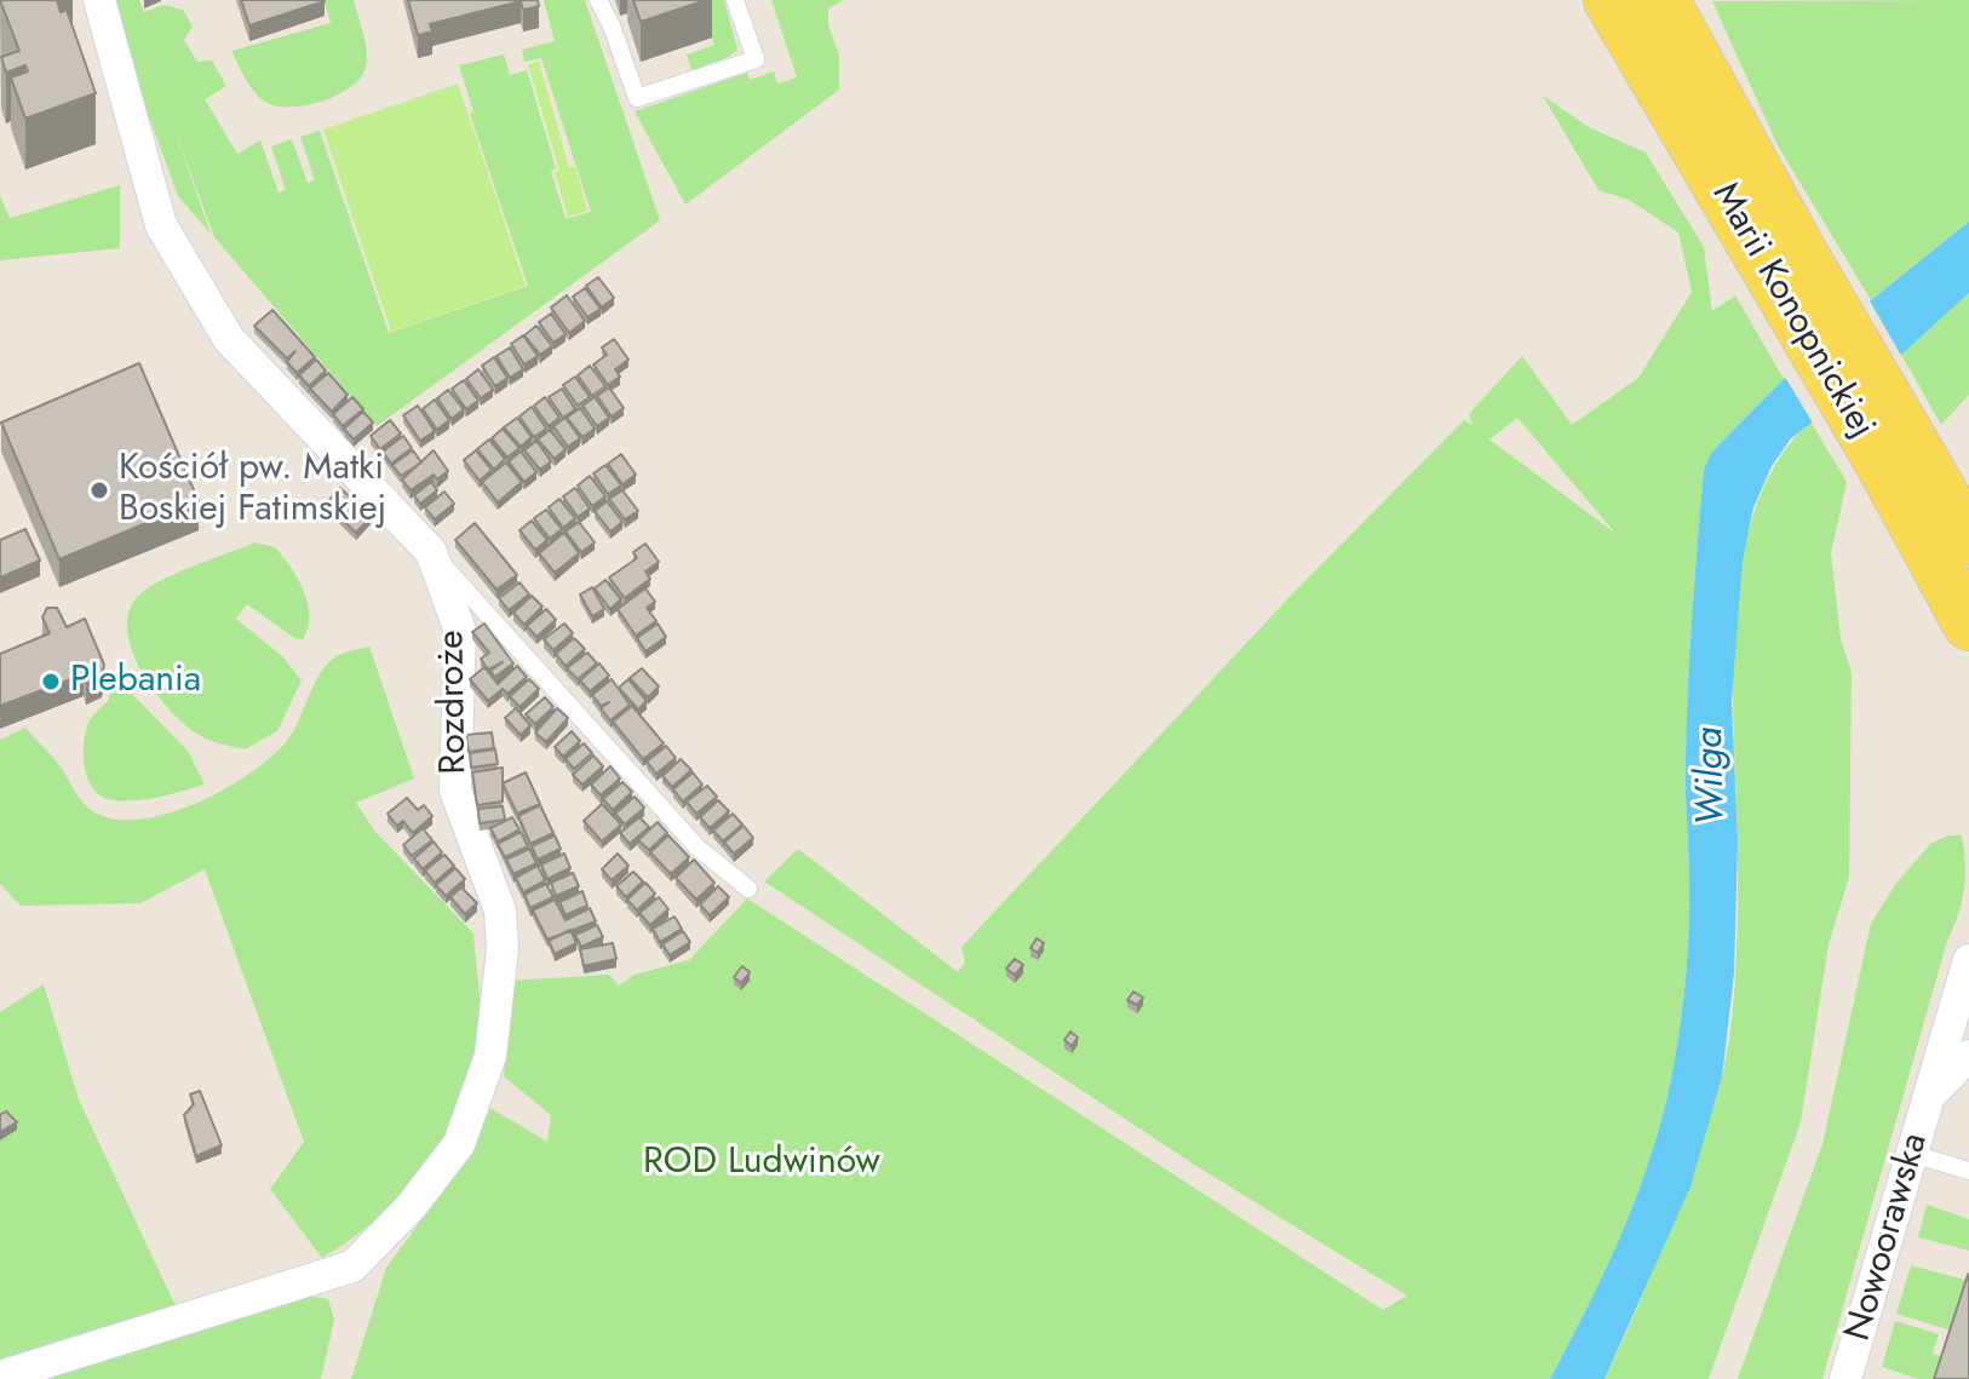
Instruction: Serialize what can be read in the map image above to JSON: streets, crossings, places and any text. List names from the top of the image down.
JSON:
{
  "streets": {
    "main road": ["Marii Konopnickiej"],
    "street": ["Rozdroże", "Nowoorawska"]
  },
  "water": ["Wilga"],
  "parks": ["ROD Ludwinów"],
  "places": ["Kościół pw. Matki Boskiej Fatimskiej", "Plebania"]
}
